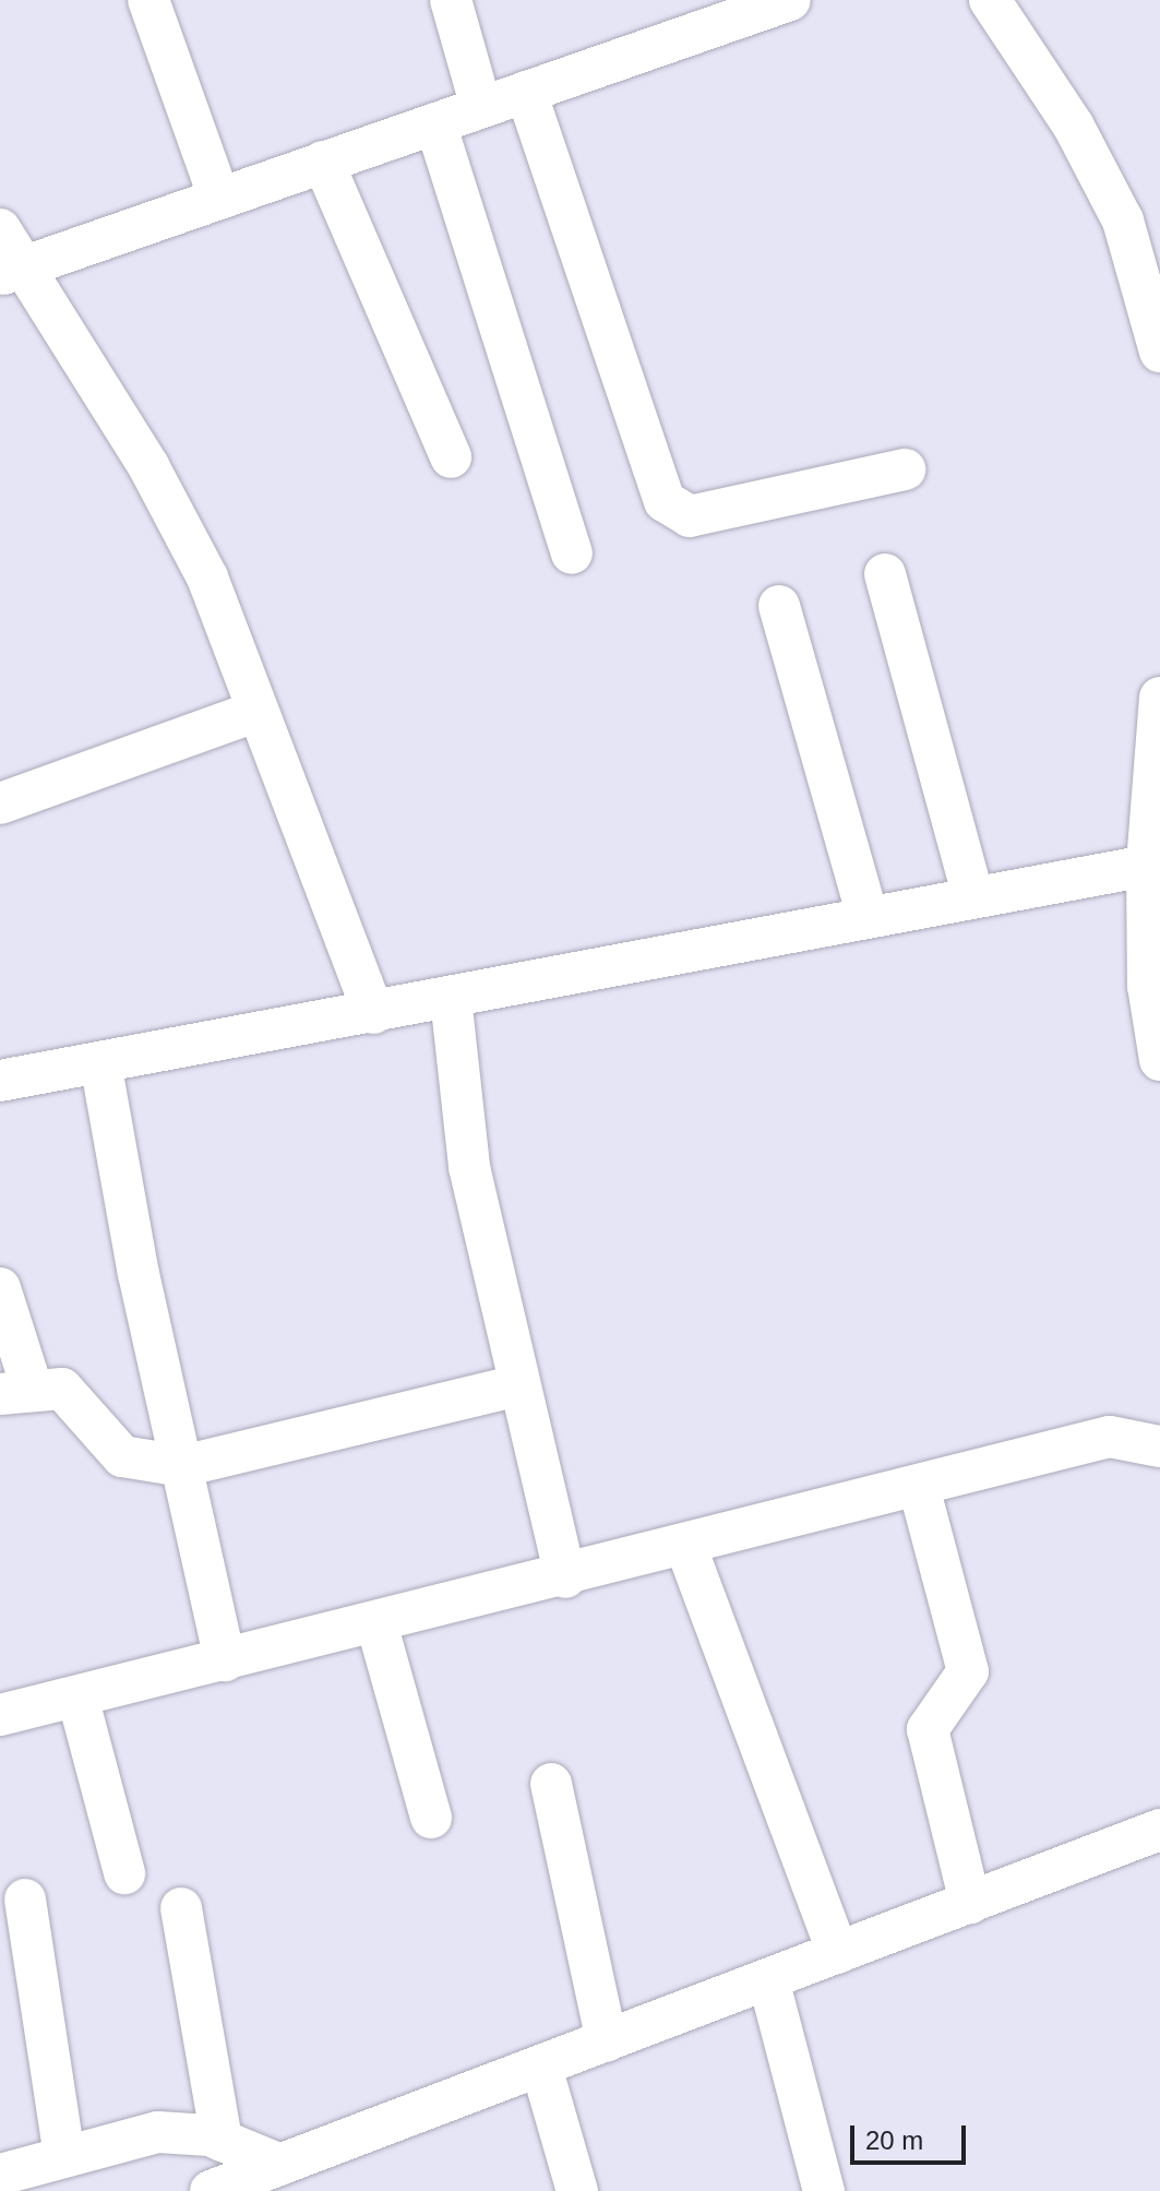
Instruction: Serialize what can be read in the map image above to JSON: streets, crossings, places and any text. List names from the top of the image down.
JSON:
{
  "scale_bar": "20 m"
}
